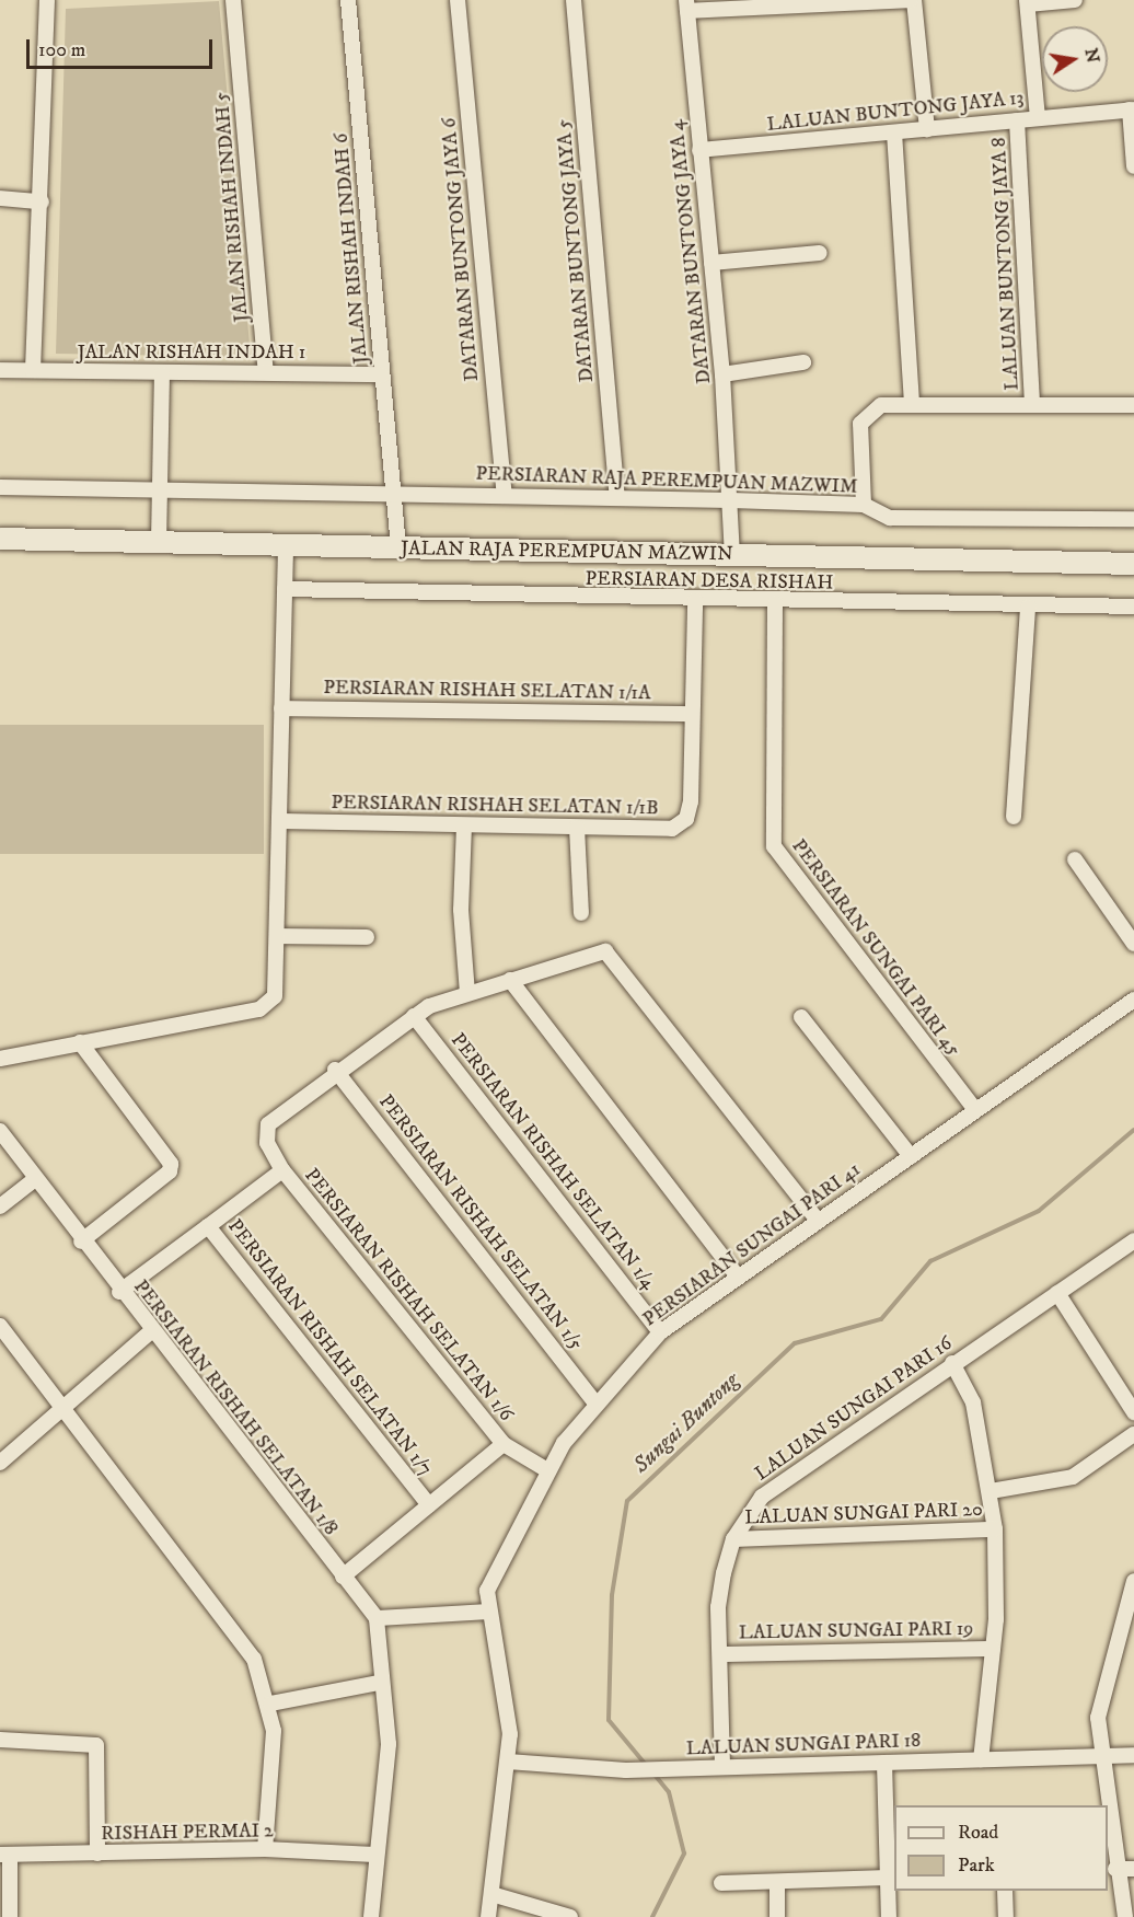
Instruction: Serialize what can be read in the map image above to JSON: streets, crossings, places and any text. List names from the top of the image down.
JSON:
{
  "streets": {
    "main road": ["JALAN RAJA PEREMPUAN MAZWIN"],
    "street": [
      "LALUAN BUNTONG JAYA 13",
      "JALAN RISHAH INDAH 5",
      "JALAN RISHAH INDAH 6",
      "DATARAN BUNTONG JAYA 6",
      "DATARAN BUNTONG JAYA 5",
      "DATARAN BUNTONG JAYA 4",
      "LALUAN BUNTONG JAYA 8",
      "JALAN RISHAH INDAH 1",
      "PERSIARAN RAJA PEREMPUAN MAZWIM",
      "PERSIARAN DESA RISHAH",
      "PERSIARAN RISHAH SELATAN 1/1A",
      "PERSIARAN RISHAH SELATAN 1/1B",
      "PERSIARAN SUNGAI PARI 45",
      "PERSIARAN RISHAH SELATAN 1/4",
      "PERSIARAN RISHAH SELATAN 1/5",
      "PERSIARAN SUNGAI PARI 41",
      "PERSIARAN RISHAH SELATAN 1/6",
      "PERSIARAN RISHAH SELATAN 1/7",
      "PERSIARAN RISHAH SELATAN 1/8",
      "LALUAN SUNGAI PARI 16",
      "LALUAN SUNGAI PARI 20",
      "LALUAN SUNGAI PARI 19",
      "LALUAN SUNGAI PARI 18",
      "RISHAH PERMAI 2"
    ]
  },
  "crossings": [
    ["LALUAN BUNTONG JAYA 13", "DATARAN BUNTONG JAYA 4"],
    ["LALUAN BUNTONG JAYA 13", "LALUAN BUNTONG JAYA 8"],
    ["JALAN RISHAH INDAH 5", "JALAN RISHAH INDAH 1"],
    ["JALAN RISHAH INDAH 6", "JALAN RISHAH INDAH 1"],
    ["JALAN RISHAH INDAH 6", "PERSIARAN RAJA PEREMPUAN MAZWIM"],
    ["JALAN RISHAH INDAH 6", "JALAN RAJA PEREMPUAN MAZWIN"],
    ["DATARAN BUNTONG JAYA 6", "PERSIARAN RAJA PEREMPUAN MAZWIM"],
    ["DATARAN BUNTONG JAYA 5", "PERSIARAN RAJA PEREMPUAN MAZWIM"],
    ["DATARAN BUNTONG JAYA 4", "PERSIARAN RAJA PEREMPUAN MAZWIM"],
    ["DATARAN BUNTONG JAYA 4", "JALAN RAJA PEREMPUAN MAZWIN"],
    ["PERSIARAN DESA RISHAH", "PERSIARAN SUNGAI PARI 45"],
    ["PERSIARAN RISHAH SELATAN 1/1A", "PERSIARAN RISHAH SELATAN 1/1B"],
    ["PERSIARAN SUNGAI PARI 45", "PERSIARAN SUNGAI PARI 41"],
    ["PERSIARAN RISHAH SELATAN 1/4", "PERSIARAN SUNGAI PARI 41"],
    ["PERSIARAN RISHAH SELATAN 1/5", "PERSIARAN SUNGAI PARI 41"],
    ["PERSIARAN RISHAH SELATAN 1/5", "PERSIARAN RISHAH SELATAN 1/6"],
    ["PERSIARAN SUNGAI PARI 41", "PERSIARAN RISHAH SELATAN 1/6"],
    ["PERSIARAN SUNGAI PARI 41", "LALUAN SUNGAI PARI 18"],
    ["PERSIARAN RISHAH SELATAN 1/6", "PERSIARAN RISHAH SELATAN 1/7"],
    ["LALUAN SUNGAI PARI 16", "LALUAN SUNGAI PARI 20"],
    ["LALUAN SUNGAI PARI 16", "LALUAN SUNGAI PARI 19"],
    ["LALUAN SUNGAI PARI 16", "LALUAN SUNGAI PARI 18"]
  ],
  "water": ["Sungai Buntong"],
  "legend": ["Road", "Park"],
  "scale_bar": "100 m",
  "north": "right"
}
